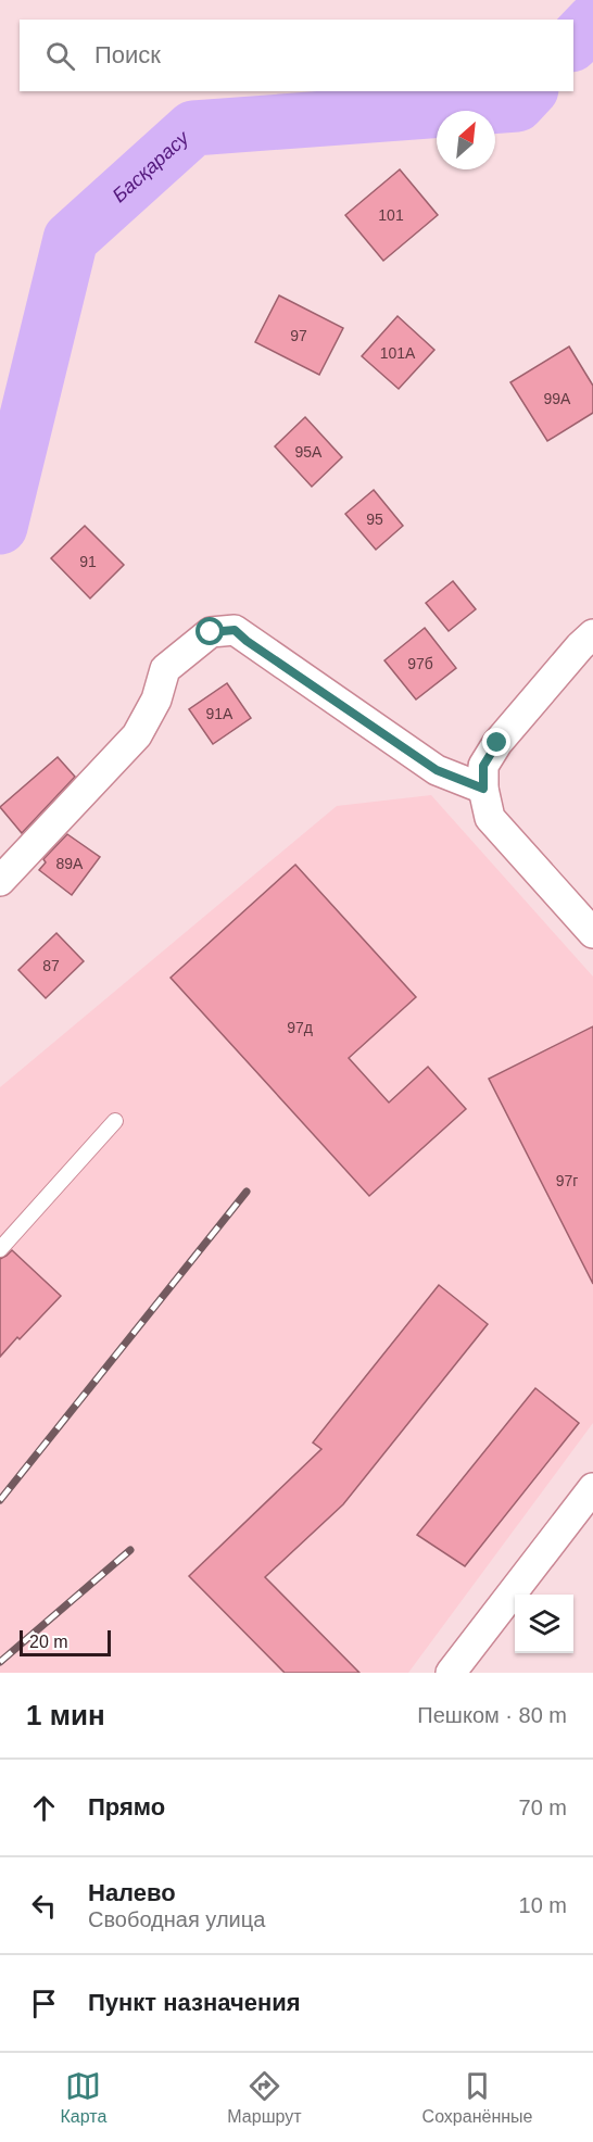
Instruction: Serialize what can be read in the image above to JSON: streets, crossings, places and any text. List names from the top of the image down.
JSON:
{
  "water": ["Басқарасу"],
  "house_numbers": [
    "101",
    "97",
    "101А",
    "99А",
    "95А",
    "95",
    "91",
    "97б",
    "91А",
    "89А",
    "87",
    "97д",
    "97г"
  ],
  "scale_bar": "20 m",
  "north": "top right",
  "page": {
    "search": "Поиск",
    "scale": "20 m",
    "heading": ["1 мин", "Пешком · 80 m"],
    "list": [
      ["Прямо", "70 m"],
      ["Налево", "Свободная улица", "10 m"],
      "Пункт назначения"
    ],
    "nav": ["Карта", "Маршрут", "Сохранённые"]
  }
}
